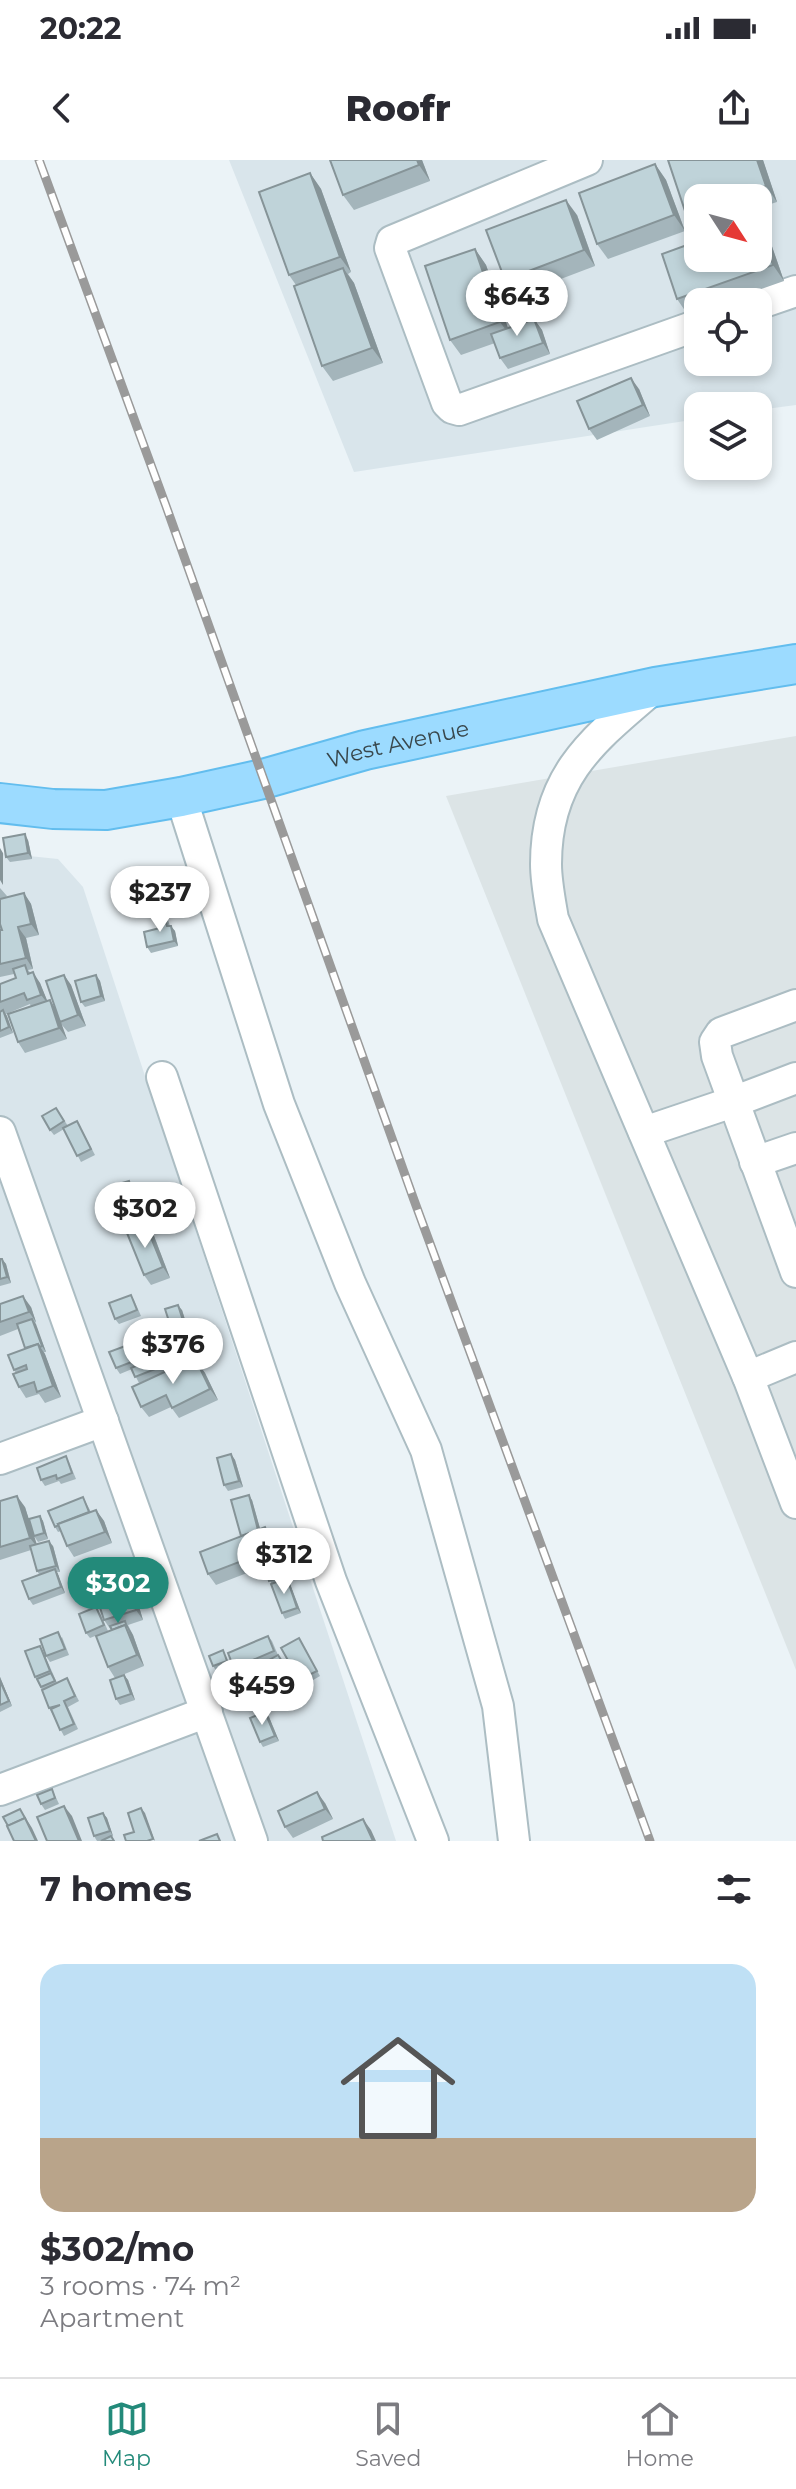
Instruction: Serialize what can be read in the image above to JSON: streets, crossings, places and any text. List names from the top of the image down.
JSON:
{
  "streets": {
    "main road": ["West Avenue"]
  },
  "north": "bottom right",
  "page": {
    "status": "20:22",
    "header": "Roofr",
    "price": [
      "$643",
      "$237",
      "$302",
      "$376",
      "$312",
      "$302",
      "$459"
    ],
    "heading": "7 homes",
    "list": [
      {
        "name": "$302/mo",
        "note": "3 rooms · 74 m² · Apartment"
      }
    ],
    "tabs": ["Map", "Saved", "Home"]
  }
}
